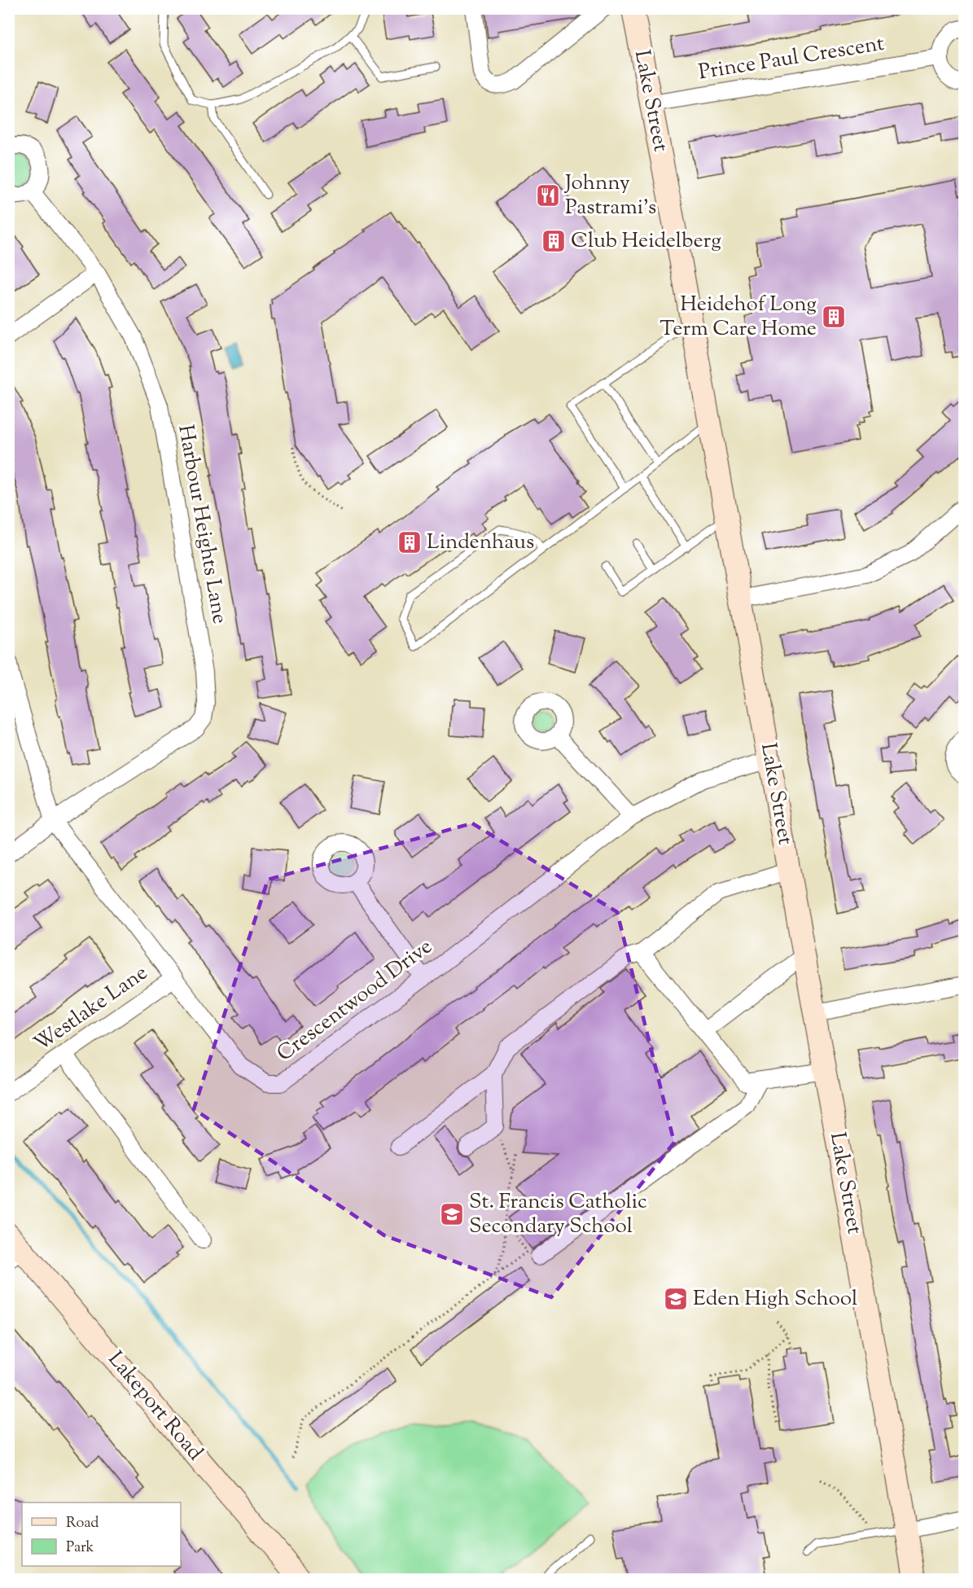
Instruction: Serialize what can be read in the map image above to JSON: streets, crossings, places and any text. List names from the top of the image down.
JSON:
{
  "streets": {
    "main road": ["Lake Street", "Lakeport Road"],
    "street": [
      "Prince Paul Crescent",
      "Harbour Heights Lane",
      "Crescentwood Drive",
      "Westlake Lane"
    ]
  },
  "crossings": [
    ["Prince Paul Crescent", "Lake Street"],
    ["Lake Street", "Crescentwood Drive"],
    ["Harbour Heights Lane", "Crescentwood Drive"],
    ["Crescentwood Drive", "Westlake Lane"]
  ],
  "places": {
    "restaurant": ["Johnny Pastrami's"],
    "building": ["Club Heidelberg", "Heidehof Long Term Care Home", "Lindenhaus"],
    "school or university": ["St. Francis Catholic Secondary School", "Eden High School"]
  },
  "legend": ["Road", "Park"]
}
